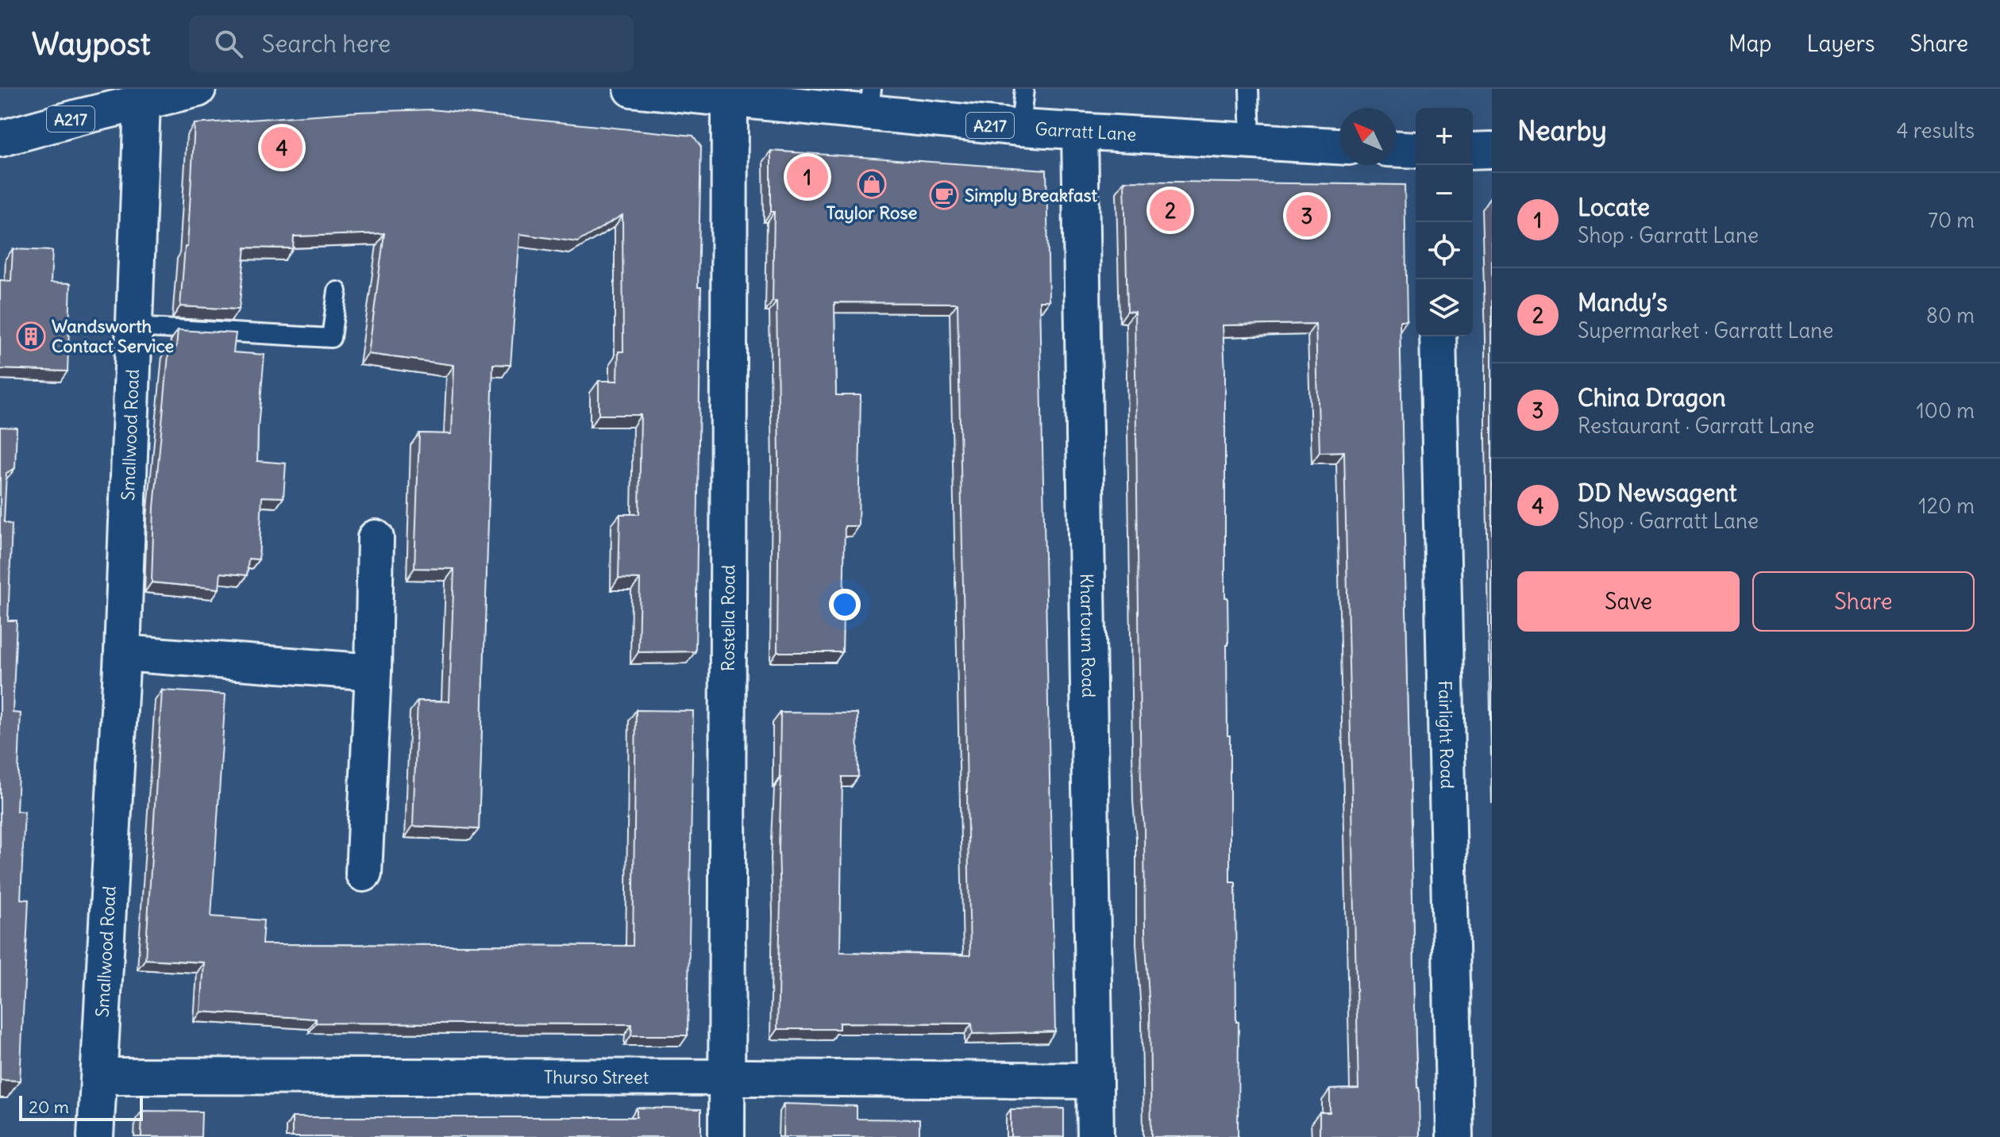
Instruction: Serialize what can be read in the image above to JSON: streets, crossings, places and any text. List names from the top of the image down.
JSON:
{
  "streets": {
    "street": [
      "A217",
      "Garratt Lane",
      "Smallwood Road",
      "Rostella Road",
      "Khartoum Road",
      "Fairlight Road",
      "Thurso Street"
    ]
  },
  "crossings": [
    ["A217", "Smallwood Road"],
    ["Garratt Lane", "Rostella Road"],
    ["Garratt Lane", "Khartoum Road"],
    ["Smallwood Road", "Thurso Street"],
    ["Rostella Road", "Thurso Street"],
    ["Khartoum Road", "Thurso Street"]
  ],
  "places": {
    "shop": ["Taylor Rose"],
    "cafe": ["Simply Breakfast"],
    "building": ["Wandsworth Contact Service"]
  },
  "scale_bar": "20 m",
  "north": "top left",
  "page": {
    "header": "Waypost",
    "search": "Search here",
    "nav": ["Map", "Layers", "Share"],
    "heading": ["Nearby", "4 results"],
    "map_buttons": ["+", "−"],
    "pins": [
      "4",
      "1",
      "2",
      "3"
    ],
    "list": [
      {
        "mark": "1",
        "name": "Locate",
        "note": "Shop · Garratt Lane",
        "value": "70 m"
      },
      {
        "mark": "2",
        "name": "Mandy’s",
        "note": "Supermarket · Garratt Lane",
        "value": "80 m"
      },
      {
        "mark": "3",
        "name": "China Dragon",
        "note": "Restaurant · Garratt Lane",
        "value": "100 m"
      },
      {
        "mark": "4",
        "name": "DD Newsagent",
        "note": "Shop · Garratt Lane",
        "value": "120 m"
      }
    ],
    "buttons": ["Save", "Share"],
    "scale": "20 m"
  }
}
